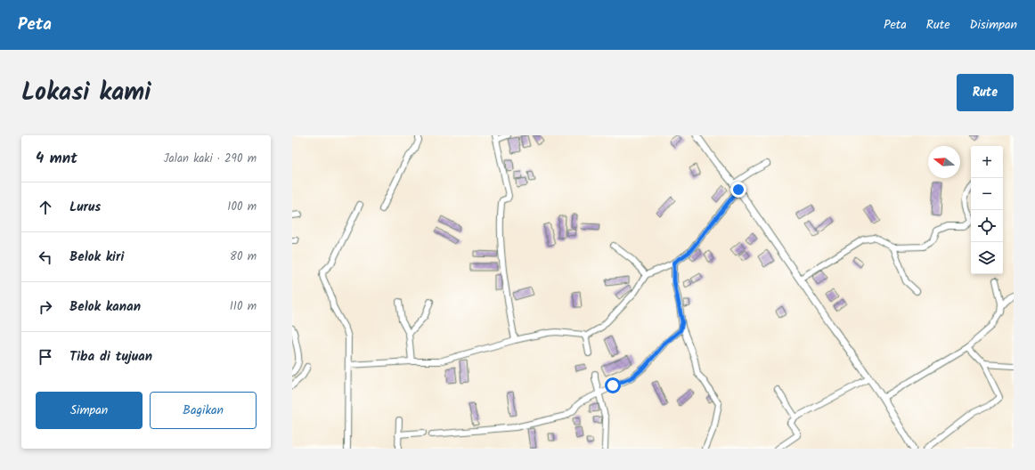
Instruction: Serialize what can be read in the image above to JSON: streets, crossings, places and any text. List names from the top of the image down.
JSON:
{
  "north": "left",
  "page": {
    "header": "Peta",
    "nav": ["Peta", "Rute", "Disimpan"],
    "title": "Lokasi kami",
    "buttons": [
      "Rute",
      ["Simpan", "Bagikan"]
    ],
    "heading": ["4 mnt", "Jalan kaki · 290 m"],
    "map_buttons": ["+", "−"],
    "list": [
      ["Lurus", "100 m"],
      ["Belok kiri", "80 m"],
      ["Belok kanan", "110 m"],
      "Tiba di tujuan"
    ]
  }
}
